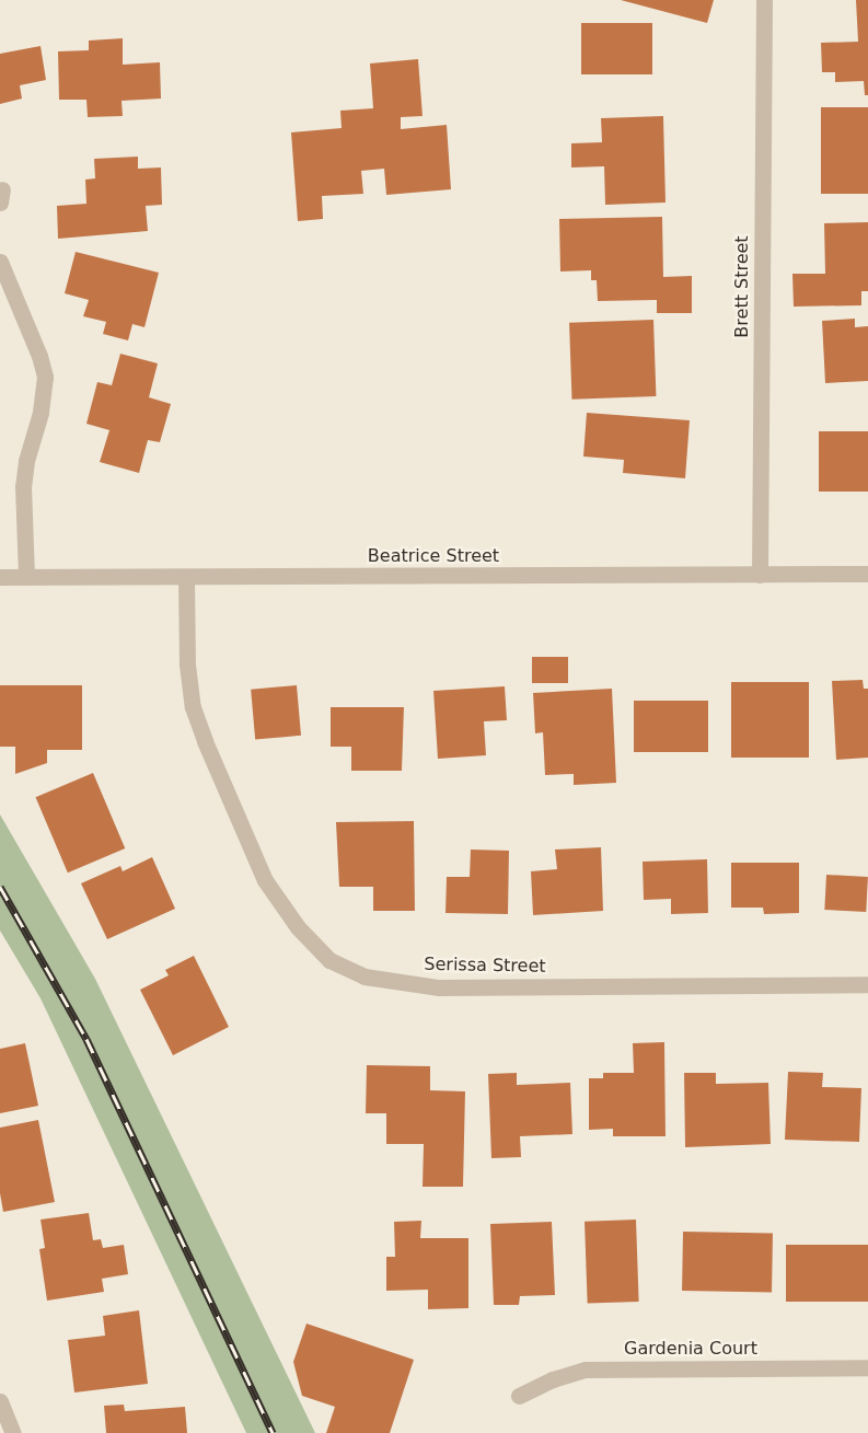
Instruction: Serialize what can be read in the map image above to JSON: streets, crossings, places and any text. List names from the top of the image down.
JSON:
{
  "streets": {
    "street": [
      "Brett Street",
      "Beatrice Street",
      "Serissa Street",
      "Gardenia Court"
    ]
  },
  "crossings": [
    ["Brett Street", "Beatrice Street"],
    ["Beatrice Street", "Serissa Street"]
  ]
}
